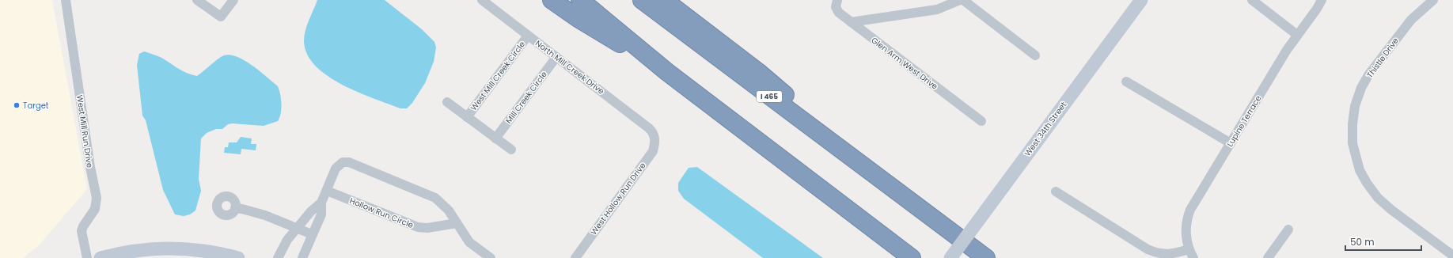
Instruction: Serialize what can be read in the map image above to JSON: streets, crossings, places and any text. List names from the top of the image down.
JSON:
{
  "streets": {
    "highway": ["I 465"],
    "street": [
      "Thistle Drive",
      "Glen Arm West Drive",
      "North Mill Creek Drive",
      "West Mill Creek Circle",
      "Mill Creek Circle",
      "Lupine Terrace",
      "West 34th Street",
      "West Mill Run Drive",
      "West Hollow Run Drive",
      "Hollow Run Circle"
    ]
  },
  "crossings": [
    ["North Mill Creek Drive", "West Mill Creek Circle"],
    ["North Mill Creek Drive", "Mill Creek Circle"],
    ["North Mill Creek Drive", "West Hollow Run Drive"]
  ],
  "places": ["Target"],
  "scale_bar": "50 m"
}
